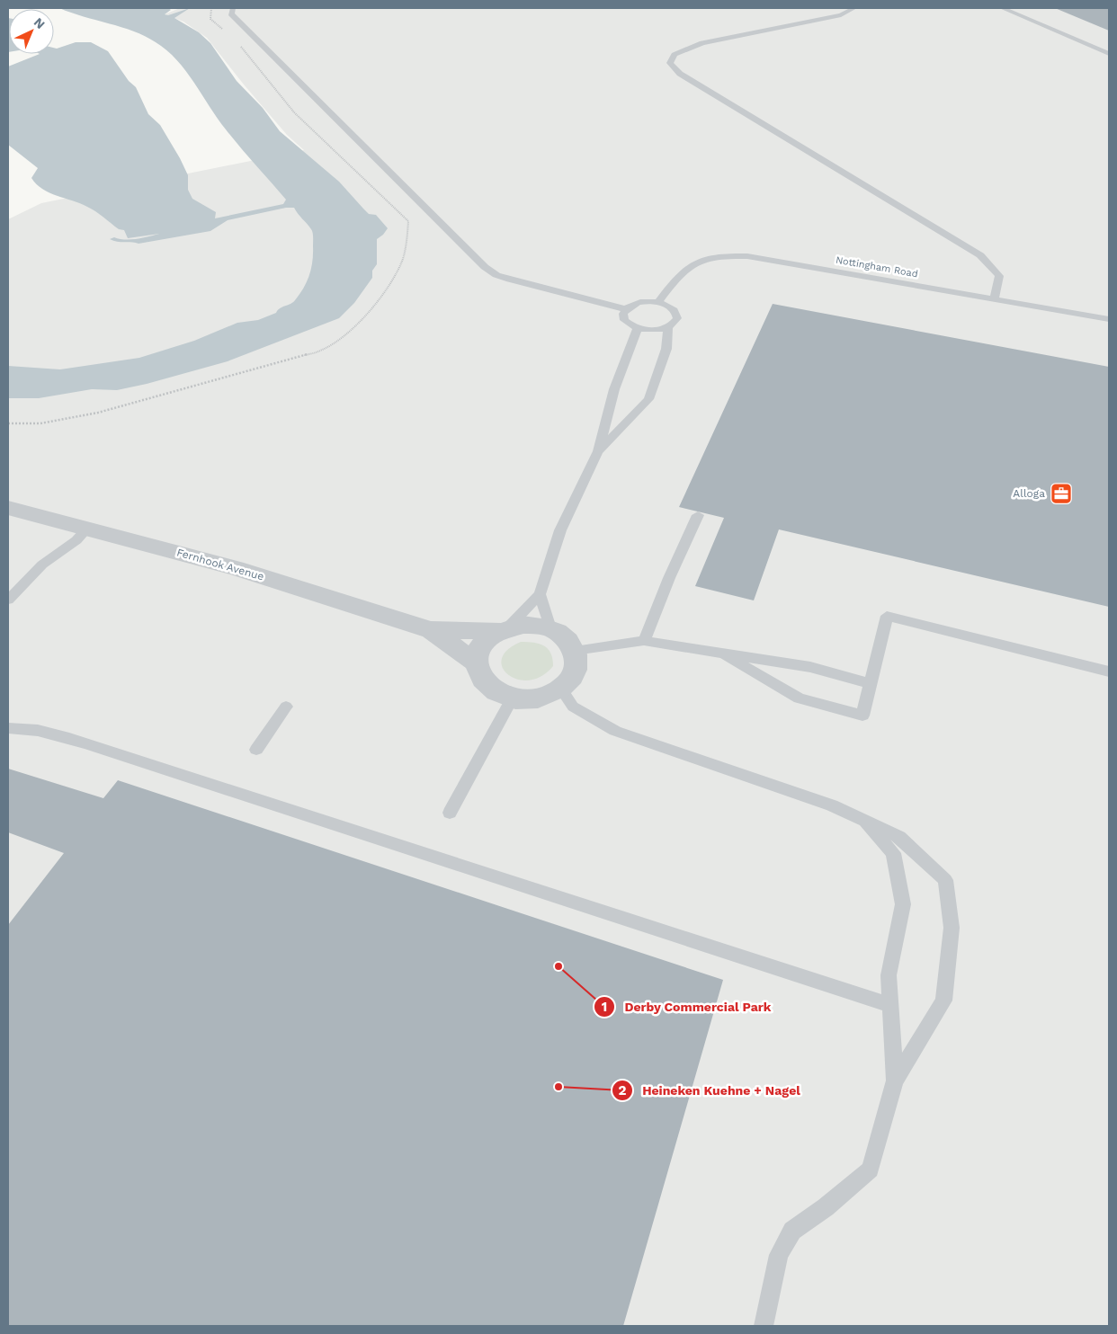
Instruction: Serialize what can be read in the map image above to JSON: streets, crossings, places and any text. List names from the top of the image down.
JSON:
{
  "streets": {
    "street": ["Fernhook Avenue"],
    "lane": ["Nottingham Road"]
  },
  "places": {
    "office": ["Alloga"],
    "other": ["Derby Commercial Park", "Heineken Kuehne + Nagel"]
  },
  "north": "top right"
}
